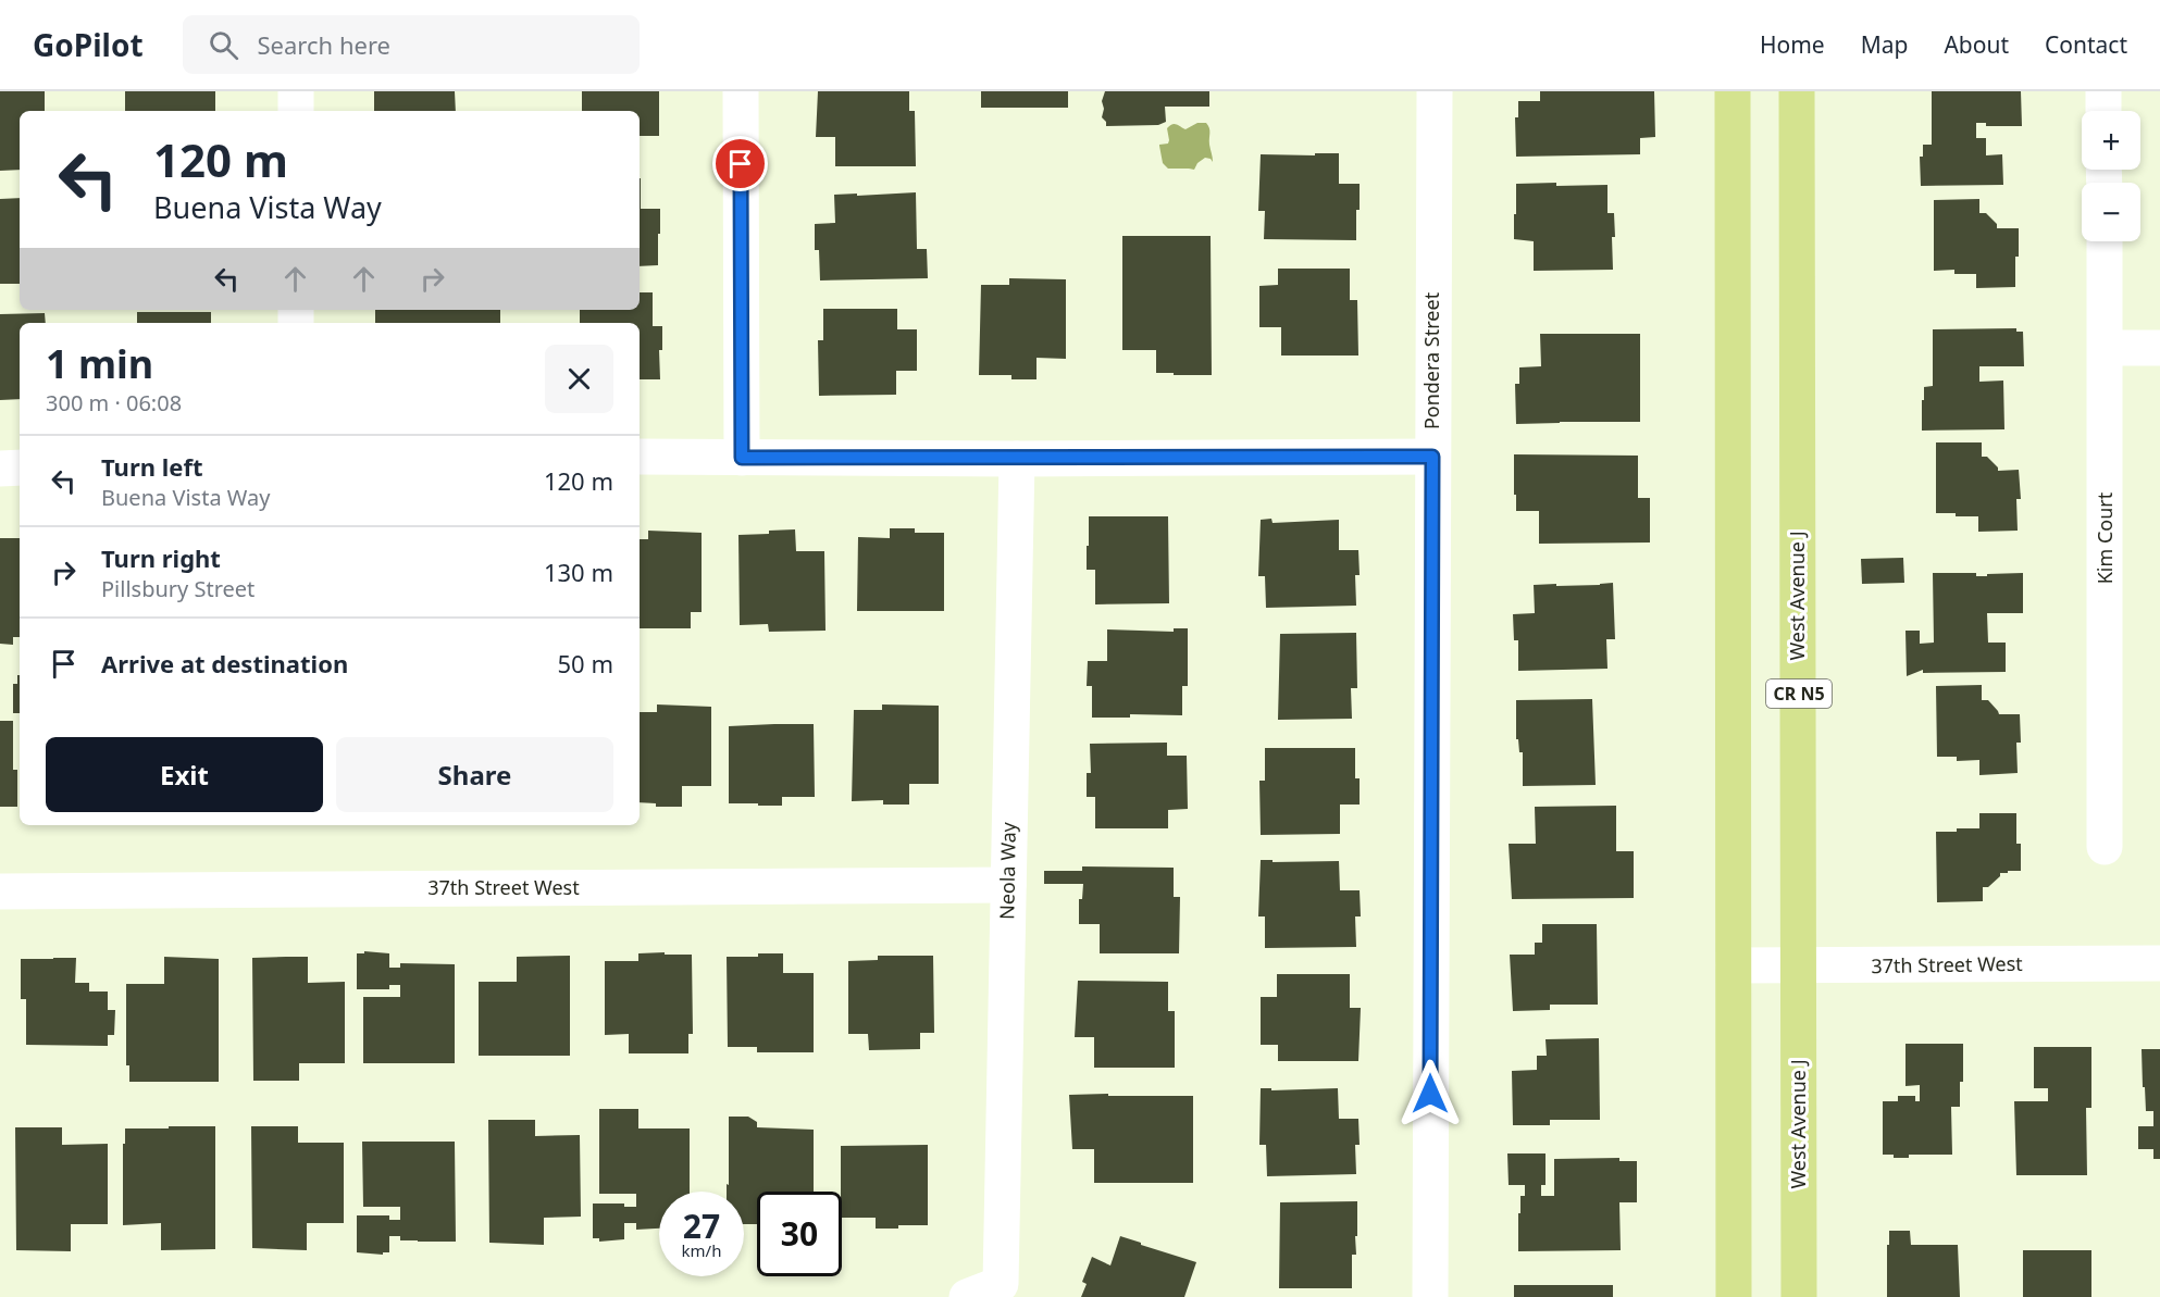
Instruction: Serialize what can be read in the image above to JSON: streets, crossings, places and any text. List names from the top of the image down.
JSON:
{
  "streets": {
    "main road": ["West Avenue J", "CR N5"],
    "street": [
      "Pondera Street",
      "Kim Court",
      "Neola Way",
      "37th Street West"
    ]
  },
  "crossings": [
    ["West Avenue J", "37th Street West"],
    ["Neola Way", "37th Street West"]
  ],
  "page": {
    "header": "GoPilot",
    "search": "Search here",
    "nav": [
      "Home",
      "Map",
      "About",
      "Contact"
    ],
    "map_buttons": ["+", "−"],
    "turn": ["120 m", "Buena Vista Way"],
    "heading": ["1 min", "300 m · 06:08"],
    "list": [
      {
        "name": "Turn left",
        "note": "Buena Vista Way",
        "value": "120 m"
      },
      {
        "name": "Turn right",
        "note": "Pillsbury Street",
        "value": "130 m"
      },
      {
        "name": "Arrive at destination",
        "value": "50 m"
      }
    ],
    "buttons": ["Exit", "Share"],
    "speed": "27 km/h",
    "limit": "30"
  }
}
